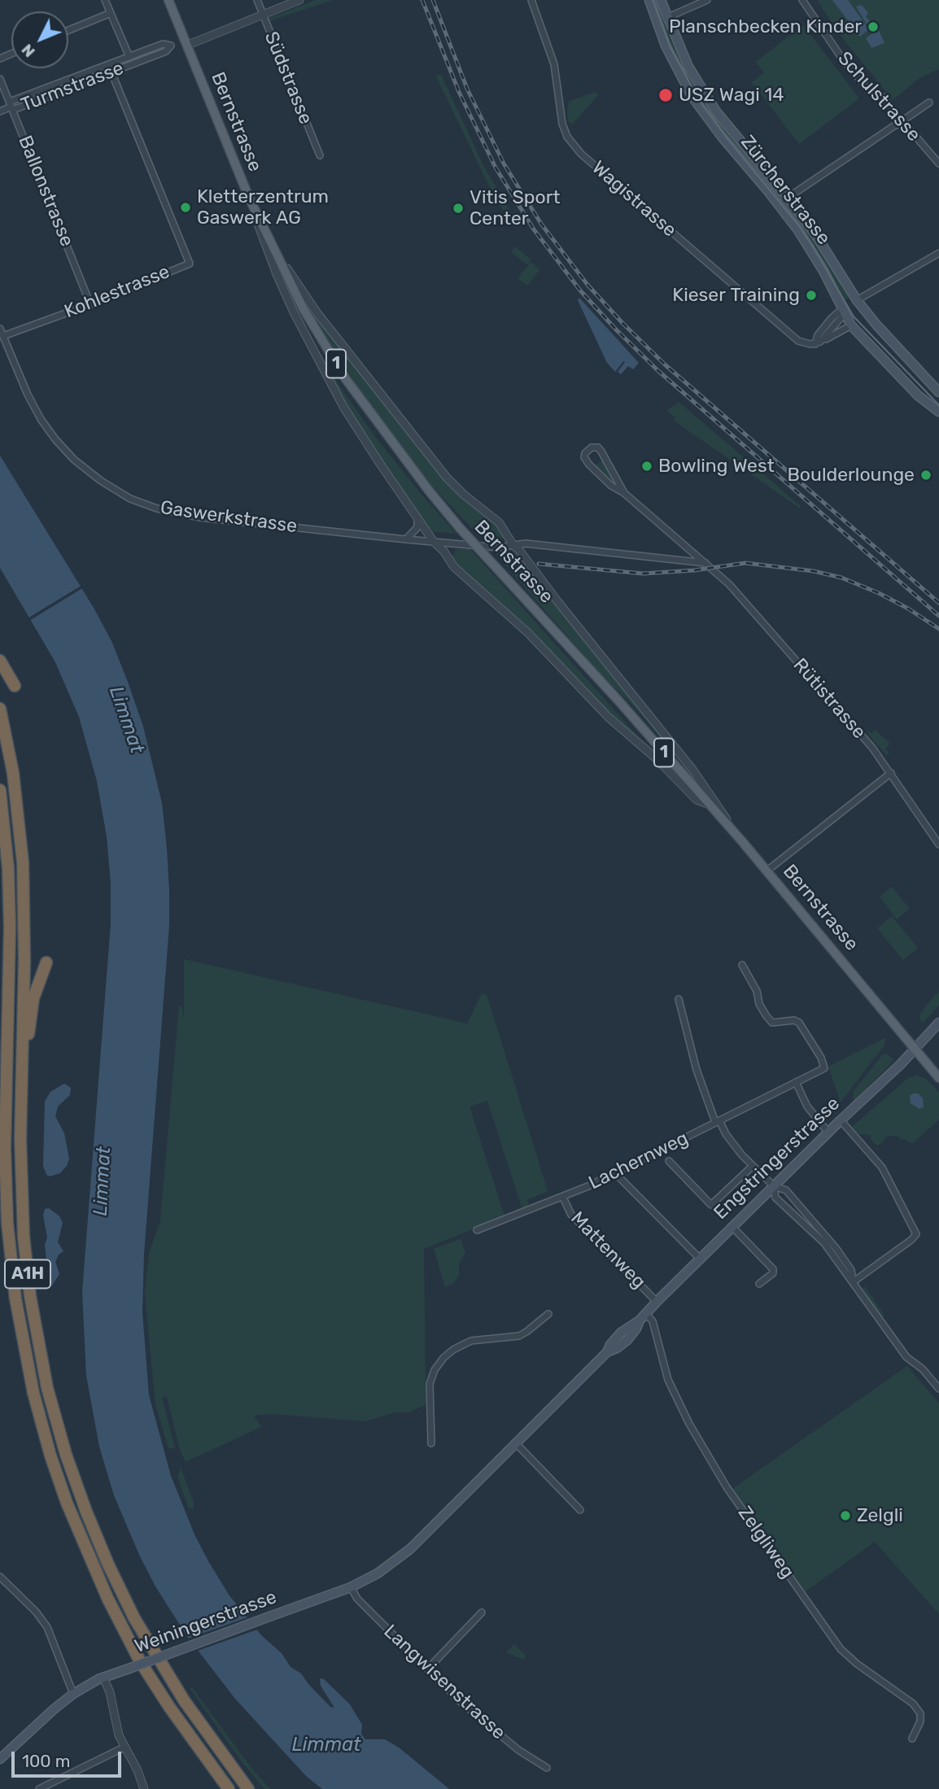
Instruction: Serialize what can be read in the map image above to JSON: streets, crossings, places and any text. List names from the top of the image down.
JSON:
{
  "streets": {
    "highway": ["A1H"],
    "main road": [
      "Bernstrasse",
      "Zürcherstrasse",
      "1",
      "Engstringerstrasse",
      "Weiningerstrasse"
    ],
    "street": [
      "Südstrasse",
      "Turmstrasse",
      "Schulstrasse",
      "Ballonstrasse",
      "Wagistrasse",
      "Kohlestrasse",
      "Gaswerkstrasse",
      "Rütistrasse",
      "Lachernweg",
      "Mattenweg",
      "Zelgliweg",
      "Langwisenstrasse"
    ]
  },
  "crossings": [
    ["Turmstrasse", "Ballonstrasse"],
    ["Turmstrasse", "Kohlestrasse"],
    ["Bernstrasse", "Engstringerstrasse"],
    ["Ballonstrasse", "Kohlestrasse"],
    ["Kohlestrasse", "Gaswerkstrasse"],
    ["Engstringerstrasse", "Mattenweg"],
    ["Engstringerstrasse", "Zelgliweg"],
    ["Engstringerstrasse", "Weiningerstrasse"],
    ["Lachernweg", "Mattenweg"],
    ["Weiningerstrasse", "Langwisenstrasse"]
  ],
  "water": ["Limmat"],
  "places": [
    "Planschbecken Kinder",
    "USZ Wagi 14",
    "Kletterzentrum Gaswerk AG",
    "Vitis Sport Center",
    "Kieser Training",
    "Bowling West",
    "Boulderlounge",
    "Zelgli"
  ],
  "scale_bar": "100 m",
  "north": "bottom left"
}
